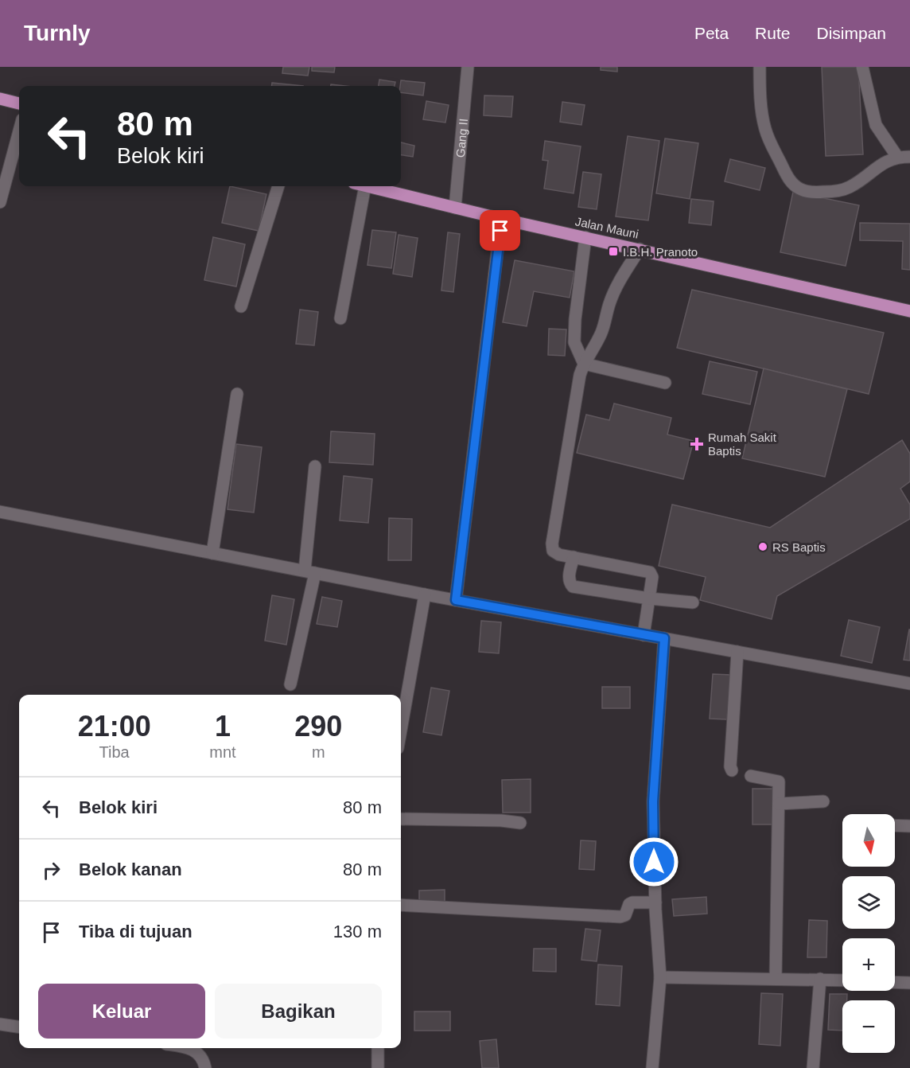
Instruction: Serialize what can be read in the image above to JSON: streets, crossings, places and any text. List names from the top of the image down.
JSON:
{
  "streets": {
    "main road": ["Jalan Mauni"],
    "street": ["Gang II"]
  },
  "crossings": [
    ["Gang II", "Jalan Mauni"]
  ],
  "places": {
    "transit": ["I.B.H. Pranoto"],
    "health": ["Rumah Sakit Baptis"],
    "other": ["RS Baptis"]
  },
  "north": "bottom",
  "page": {
    "header": "Turnly",
    "nav": ["Peta", "Rute", "Disimpan"],
    "turn": ["80 m", "Belok kiri"],
    "eta": [
      "21:00",
      "Tiba",
      "1",
      "mnt",
      "290",
      "m"
    ],
    "list": [
      {
        "name": "Belok kiri",
        "value": "80 m"
      },
      {
        "name": "Belok kanan",
        "value": "80 m"
      },
      {
        "name": "Tiba di tujuan",
        "value": "130 m"
      }
    ],
    "map_buttons": ["+", "−"],
    "buttons": ["Keluar", "Bagikan"]
  }
}
